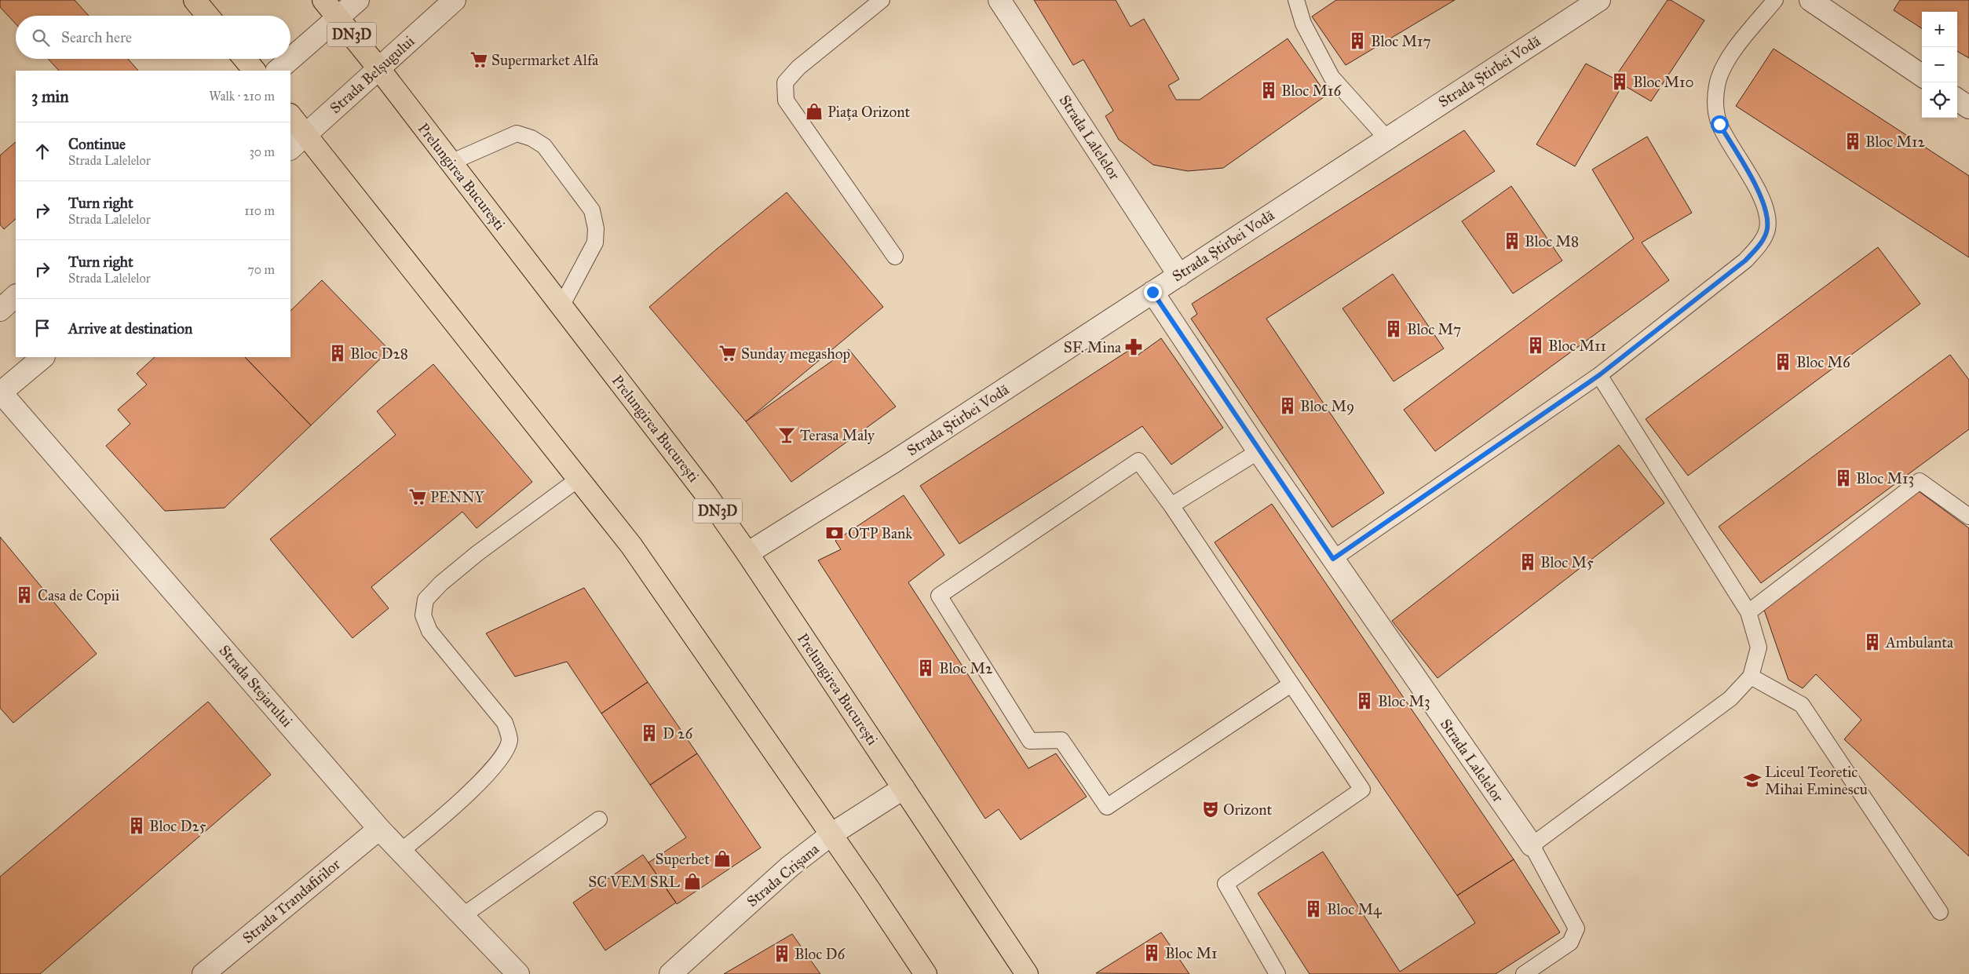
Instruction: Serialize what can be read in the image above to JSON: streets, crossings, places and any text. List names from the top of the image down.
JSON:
{
  "streets": {
    "main road": ["DN3D", "Prelungirea București"],
    "street": [
      "Strada Știrbei Vodă",
      "Strada Belșugului",
      "Strada Lalelelor",
      "Strada Stejarului",
      "Strada Crișana",
      "Strada Trandafirilor"
    ]
  },
  "crossings": [
    ["Strada Știrbei Vodă", "Strada Lalelelor"],
    ["Strada Știrbei Vodă", "Prelungirea București"],
    ["Strada Belșugului", "Prelungirea București"],
    ["Prelungirea București", "Strada Crișana"],
    ["Strada Stejarului", "Strada Trandafirilor"]
  ],
  "places": {
    "building": [
      "Bloc M17",
      "Bloc M10",
      "Bloc M16",
      "Bloc M12",
      "Bloc M8",
      "Bloc M7",
      "Bloc M11",
      "Bloc D28",
      "Bloc M6",
      "Bloc M9",
      "Bloc M13",
      "Bloc M5",
      "Casa de Copii",
      "Ambulanta",
      "Bloc M2",
      "Bloc M3",
      "D 26",
      "Bloc D25",
      "Bloc M4",
      "Bloc M1",
      "Bloc D6"
    ],
    "supermarket": ["Supermarket Alfa", "Sunday megashop", "PENNY"],
    "shop": ["Piața Orizont", "Superbet", "SC VEM SRL"],
    "pharmacy": ["SF. Mina"],
    "bar": ["Terasa Maly"],
    "bank": ["OTP Bank"],
    "school or university": ["Liceul Teoretic Mihai Eminescu"],
    "theatre": ["Orizont"]
  },
  "page": {
    "map_buttons": ["+", "−"],
    "search": "Search here",
    "heading": ["3 min", "Walk · 210 m"],
    "list": [
      ["Continue", "Strada Lalelelor", "30 m"],
      ["Turn right", "Strada Lalelelor", "110 m"],
      ["Turn right", "Strada Lalelelor", "70 m"],
      "Arrive at destination"
    ]
  }
}
